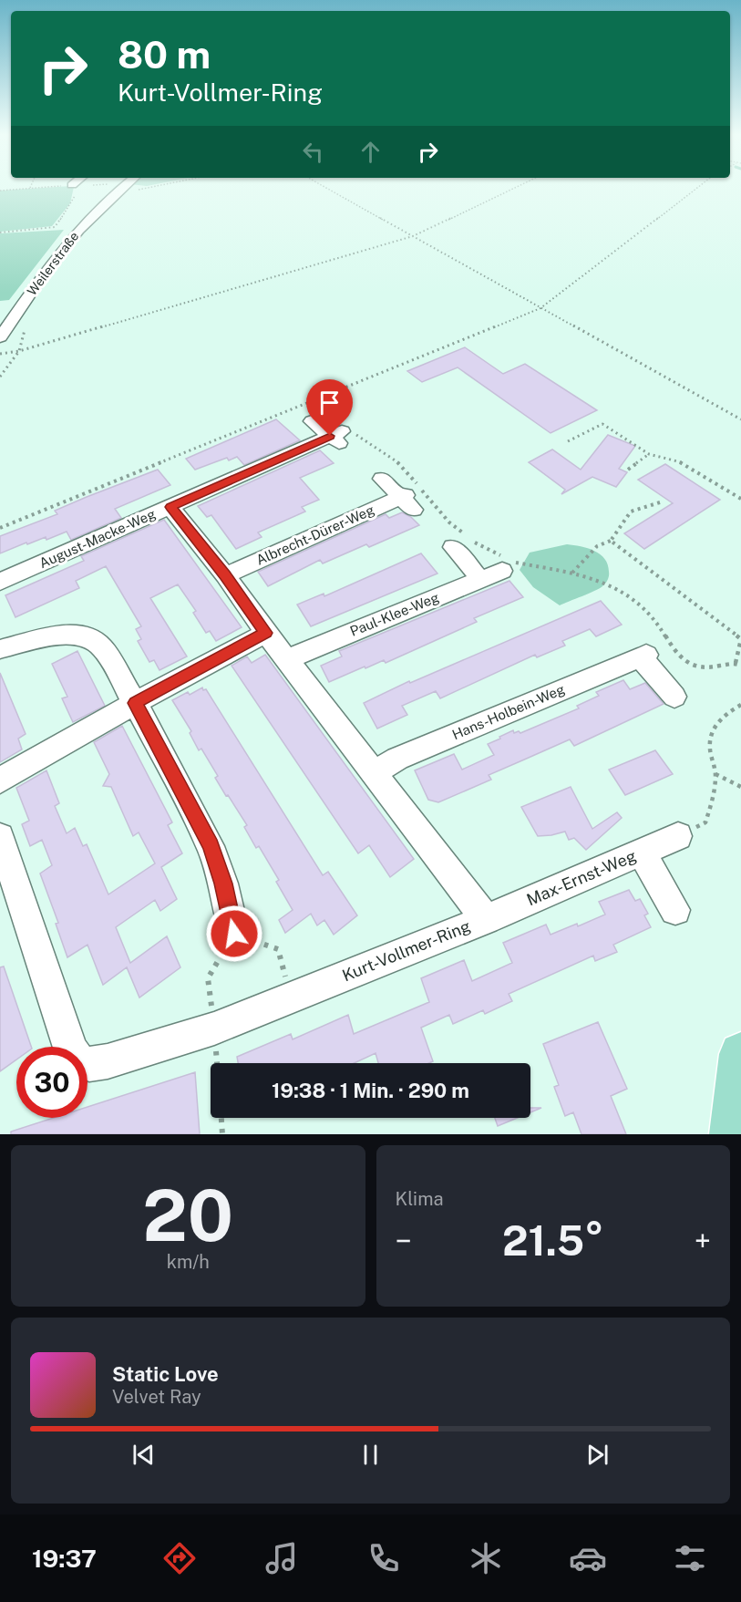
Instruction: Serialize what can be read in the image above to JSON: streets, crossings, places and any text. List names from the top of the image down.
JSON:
{
  "streets": {
    "street": [
      "Weilerstraße",
      "Albrecht-Dürer-Weg",
      "August-Macke-Weg",
      "Paul-Klee-Weg",
      "Hans-Holbein-Weg",
      "Max-Ernst-Weg",
      "Kurt-Vollmer-Ring"
    ]
  },
  "crossings": [
    ["Albrecht-Dürer-Weg", "August-Macke-Weg"],
    ["August-Macke-Weg", "Kurt-Vollmer-Ring"],
    ["Paul-Klee-Weg", "Kurt-Vollmer-Ring"],
    ["Hans-Holbein-Weg", "Kurt-Vollmer-Ring"],
    ["Max-Ernst-Weg", "Kurt-Vollmer-Ring"]
  ],
  "page": {
    "turn": ["80 m", "Kurt-Vollmer-Ring"],
    "limit": "30",
    "trip": "19:38 · 1 Min. · 290 m",
    "tile": [
      ["20", "km/h"],
      "Klima"
    ],
    "heat": ["−", "21.5°", "+"],
    "song": ["Static Love", "Velvet Ray"],
    "tabs": "19:37"
  }
}
